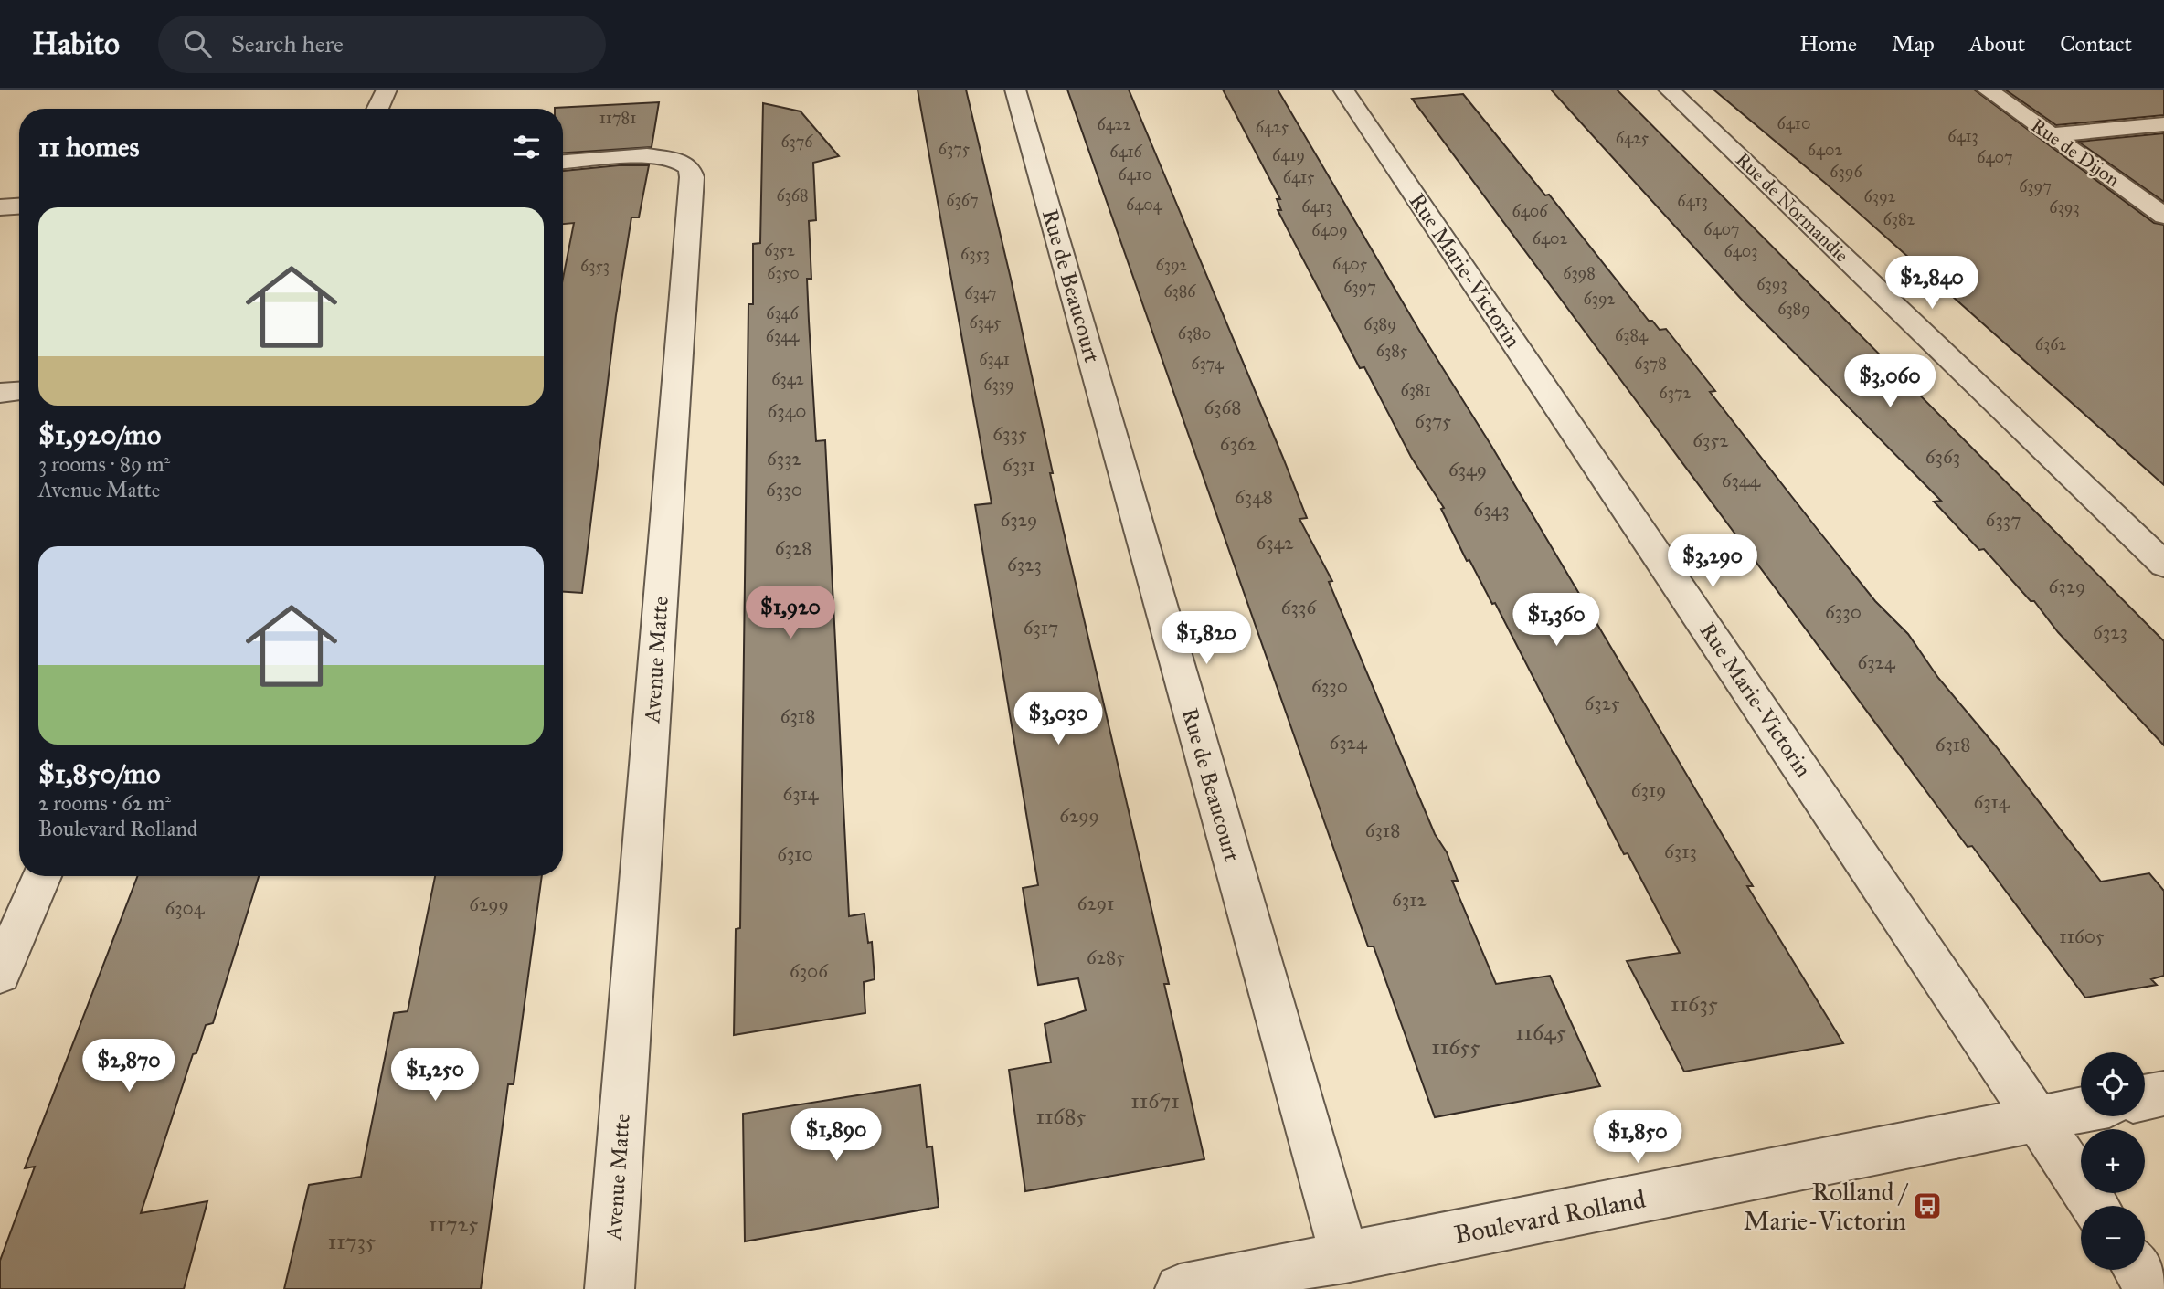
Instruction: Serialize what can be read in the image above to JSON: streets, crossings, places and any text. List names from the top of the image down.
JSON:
{
  "streets": {
    "street": [
      "Rue de Dijon",
      "Rue de Normandie",
      "Rue Marie-Victorin",
      "Rue de Beaucourt",
      "Avenue Matte",
      "Boulevard Rolland"
    ]
  },
  "crossings": [
    ["Rue Marie-Victorin", "Boulevard Rolland"],
    ["Rue de Beaucourt", "Boulevard Rolland"]
  ],
  "places": {
    "bus stop": ["Rolland / Marie-Victorin"]
  },
  "house_numbers": [
    "11781",
    "6410",
    "6422",
    "6425",
    "6413",
    "6425",
    "6376",
    "6375",
    "6402",
    "6416",
    "6419",
    "6407",
    "6396",
    "6410",
    "6415",
    "6397",
    "6368",
    "6392",
    "6367",
    "6413",
    "6404",
    "6413",
    "6393",
    "6406",
    "6382",
    "6407",
    "6409",
    "6402",
    "6352",
    "6403",
    "6353",
    "6405",
    "6392",
    "6353",
    "6350",
    "6398",
    "6393",
    "6397",
    "6386",
    "6347",
    "6392",
    "6389",
    "6346",
    "6345",
    "6389",
    "6380",
    "6384",
    "6344",
    "6362",
    "6385",
    "6341",
    "6374",
    "6378",
    "6342",
    "6339",
    "6381",
    "6372",
    "6368",
    "6340",
    "6375",
    "6335",
    "6352",
    "6362",
    "6363",
    "6332",
    "6331",
    "6349",
    "6344",
    "6330",
    "6348",
    "6343",
    "6329",
    "6337",
    "6342",
    "6328",
    "6323",
    "6329",
    "6336",
    "6330",
    "6317",
    "6323",
    "6324",
    "6330",
    "6325",
    "6318",
    "6324",
    "6318",
    "6319",
    "6314",
    "6314",
    "6299",
    "6318",
    "6313",
    "6310",
    "6312",
    "6291",
    "6299",
    "6304",
    "11605",
    "6285",
    "6306",
    "11635",
    "11645",
    "11655",
    "11671",
    "11685",
    "11725",
    "11735"
  ],
  "page": {
    "header": "Habito",
    "search": "Search here",
    "nav": [
      "Home",
      "Map",
      "About",
      "Contact"
    ],
    "heading": "11 homes",
    "list": [
      {
        "name": "$1,920/mo",
        "note": "3 rooms · 89 m² · Avenue Matte"
      },
      {
        "name": "$1,850/mo",
        "note": "2 rooms · 62 m² · Boulevard Rolland"
      }
    ],
    "price": [
      "$2,840",
      "$3,060",
      "$3,290",
      "$1,920",
      "$1,360",
      "$1,820",
      "$3,030",
      "$2,870",
      "$1,250",
      "$1,890",
      "$1,850"
    ],
    "map_buttons": ["+", "−"]
  }
}
